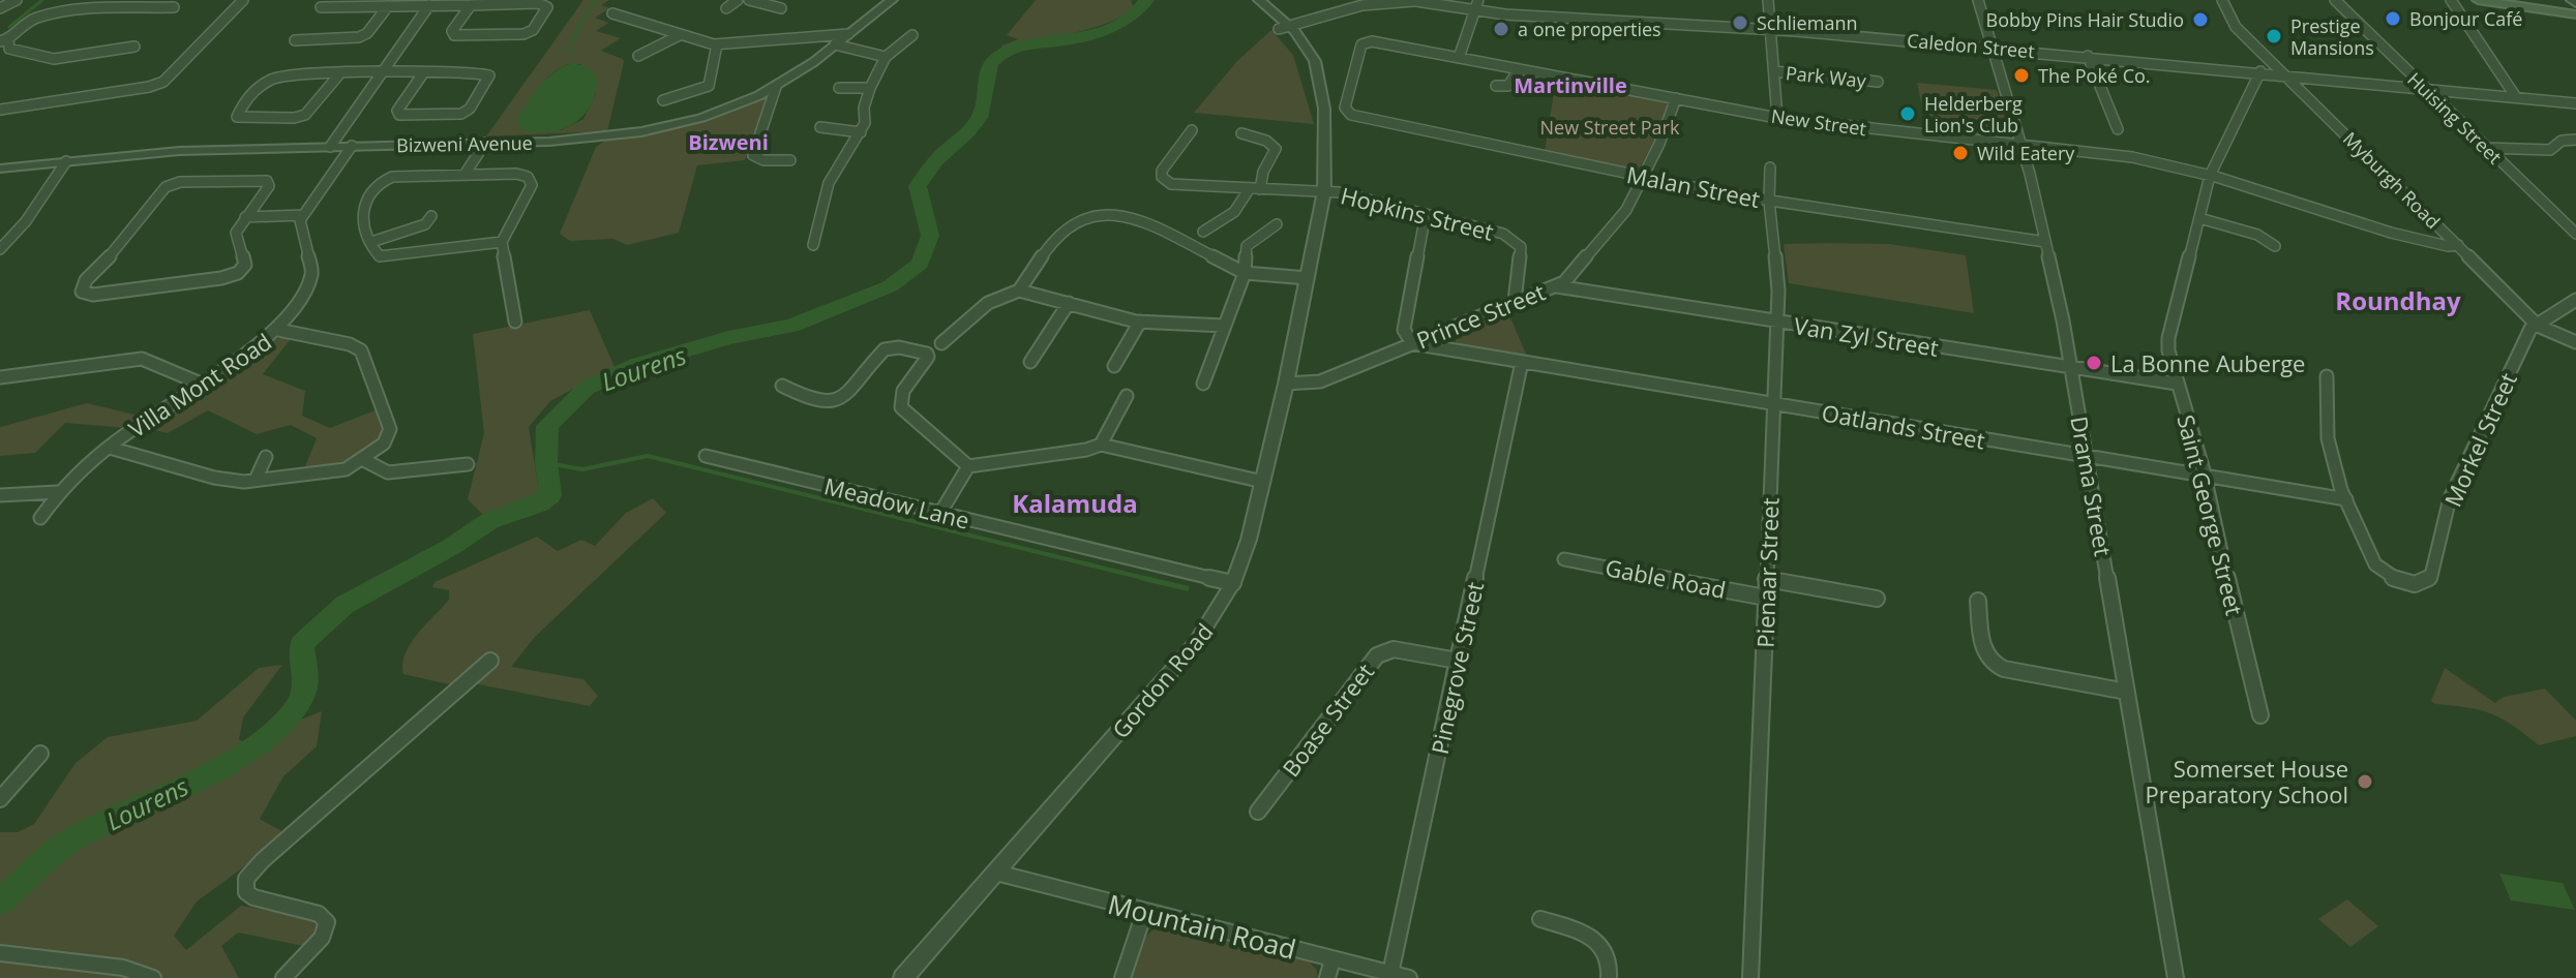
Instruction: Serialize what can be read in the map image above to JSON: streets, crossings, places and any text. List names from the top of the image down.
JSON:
{
  "streets": {
    "street": [
      "Caledon Street",
      "Park Way",
      "Huising Street",
      "New Street",
      "Bizweni Avenue",
      "Myburgh Road",
      "Malan Street",
      "Hopkins Street",
      "Prince Street",
      "Van Zyl Street",
      "Villa Mont Road",
      "Oatlands Street",
      "Morkel Street",
      "Drama Street",
      "Meadow Lane",
      "Saint George Street",
      "Pienaar Street",
      "Gable Road",
      "Pinegrove Street",
      "Gordon Road",
      "Boase Street",
      "Mountain Road"
    ]
  },
  "crossings": [
    ["Caledon Street", "Huising Street"],
    ["Caledon Street", "Myburgh Road"],
    ["Caledon Street", "Drama Street"],
    ["Caledon Street", "Saint George Street"],
    ["Caledon Street", "Gordon Road"],
    ["New Street", "Myburgh Road"],
    ["New Street", "Malan Street"],
    ["New Street", "Prince Street"],
    ["New Street", "Drama Street"],
    ["New Street", "Saint George Street"],
    ["Myburgh Road", "Morkel Street"],
    ["Malan Street", "Prince Street"],
    ["Malan Street", "Drama Street"],
    ["Malan Street", "Pienaar Street"],
    ["Hopkins Street", "Van Zyl Street"],
    ["Hopkins Street", "Gordon Road"],
    ["Prince Street", "Van Zyl Street"],
    ["Prince Street", "Oatlands Street"],
    ["Prince Street", "Gordon Road"],
    ["Van Zyl Street", "Drama Street"],
    ["Van Zyl Street", "Saint George Street"],
    ["Van Zyl Street", "Pienaar Street"],
    ["Oatlands Street", "Morkel Street"],
    ["Oatlands Street", "Drama Street"],
    ["Oatlands Street", "Saint George Street"],
    ["Oatlands Street", "Pienaar Street"],
    ["Oatlands Street", "Pinegrove Street"],
    ["Meadow Lane", "Gordon Road"],
    ["Pienaar Street", "Gable Road"],
    ["Pinegrove Street", "Boase Street"],
    ["Pinegrove Street", "Mountain Road"],
    ["Gordon Road", "Mountain Road"]
  ],
  "districts": [
    "Martinville",
    "Bizweni",
    "Roundhay",
    "Kalamuda"
  ],
  "water": ["Lourens"],
  "parks": ["New Street Park"],
  "places": [
    "Bonjour Café",
    "Bobby Pins Hair Studio",
    "Schliemann",
    "a one properties",
    "Prestige Mansions",
    "The Poké Co.",
    "Helderberg Lion's Club",
    "Wild Eatery",
    "La Bonne Auberge",
    "Somerset House Preparatory School"
  ]
}
